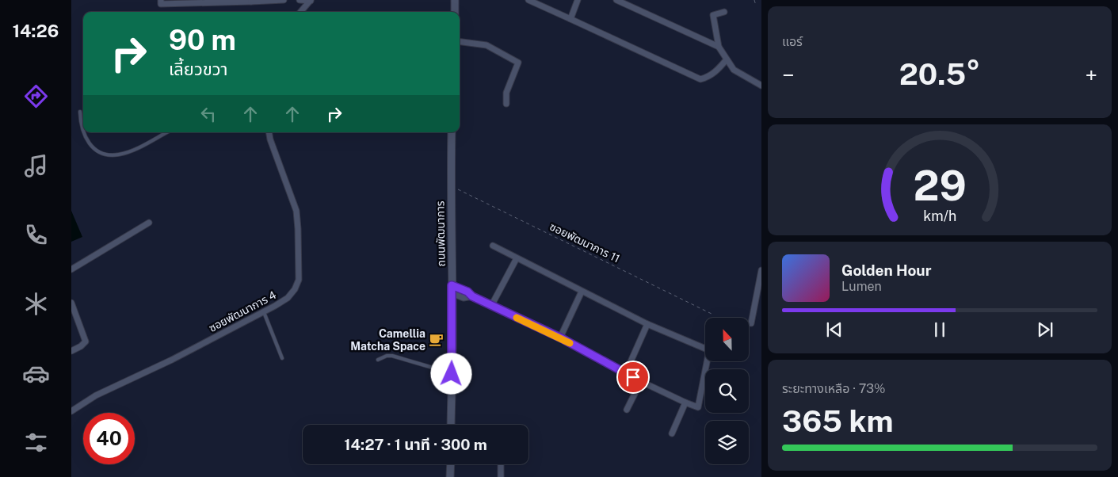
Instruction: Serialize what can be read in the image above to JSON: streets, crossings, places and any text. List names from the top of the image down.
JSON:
{
  "streets": {
    "street": ["ถนนพัฒนาการ", "ซอยพัฒนาการ 4"],
    "path": ["ซอยพัฒนาการ 11"]
  },
  "crossings": [
    ["ถนนพัฒนาการ", "ซอยพัฒนาการ 11"]
  ],
  "places": {
    "cafe": ["Camellia Matcha Space"]
  },
  "north": "top",
  "page": {
    "tabs": "14:26",
    "tile": [
      "แอร์",
      ["ระยะทางเหลือ · 73%", "365 km"]
    ],
    "turn": ["90 m", "เลี้ยวขวา"],
    "heat": ["−", "20.5°", "+"],
    "song": ["Golden Hour", "Lumen"],
    "limit": "40",
    "trip": "14:27 · 1 นาที · 300 m",
    "gauge": ["29", "km/h"]
  }
}
